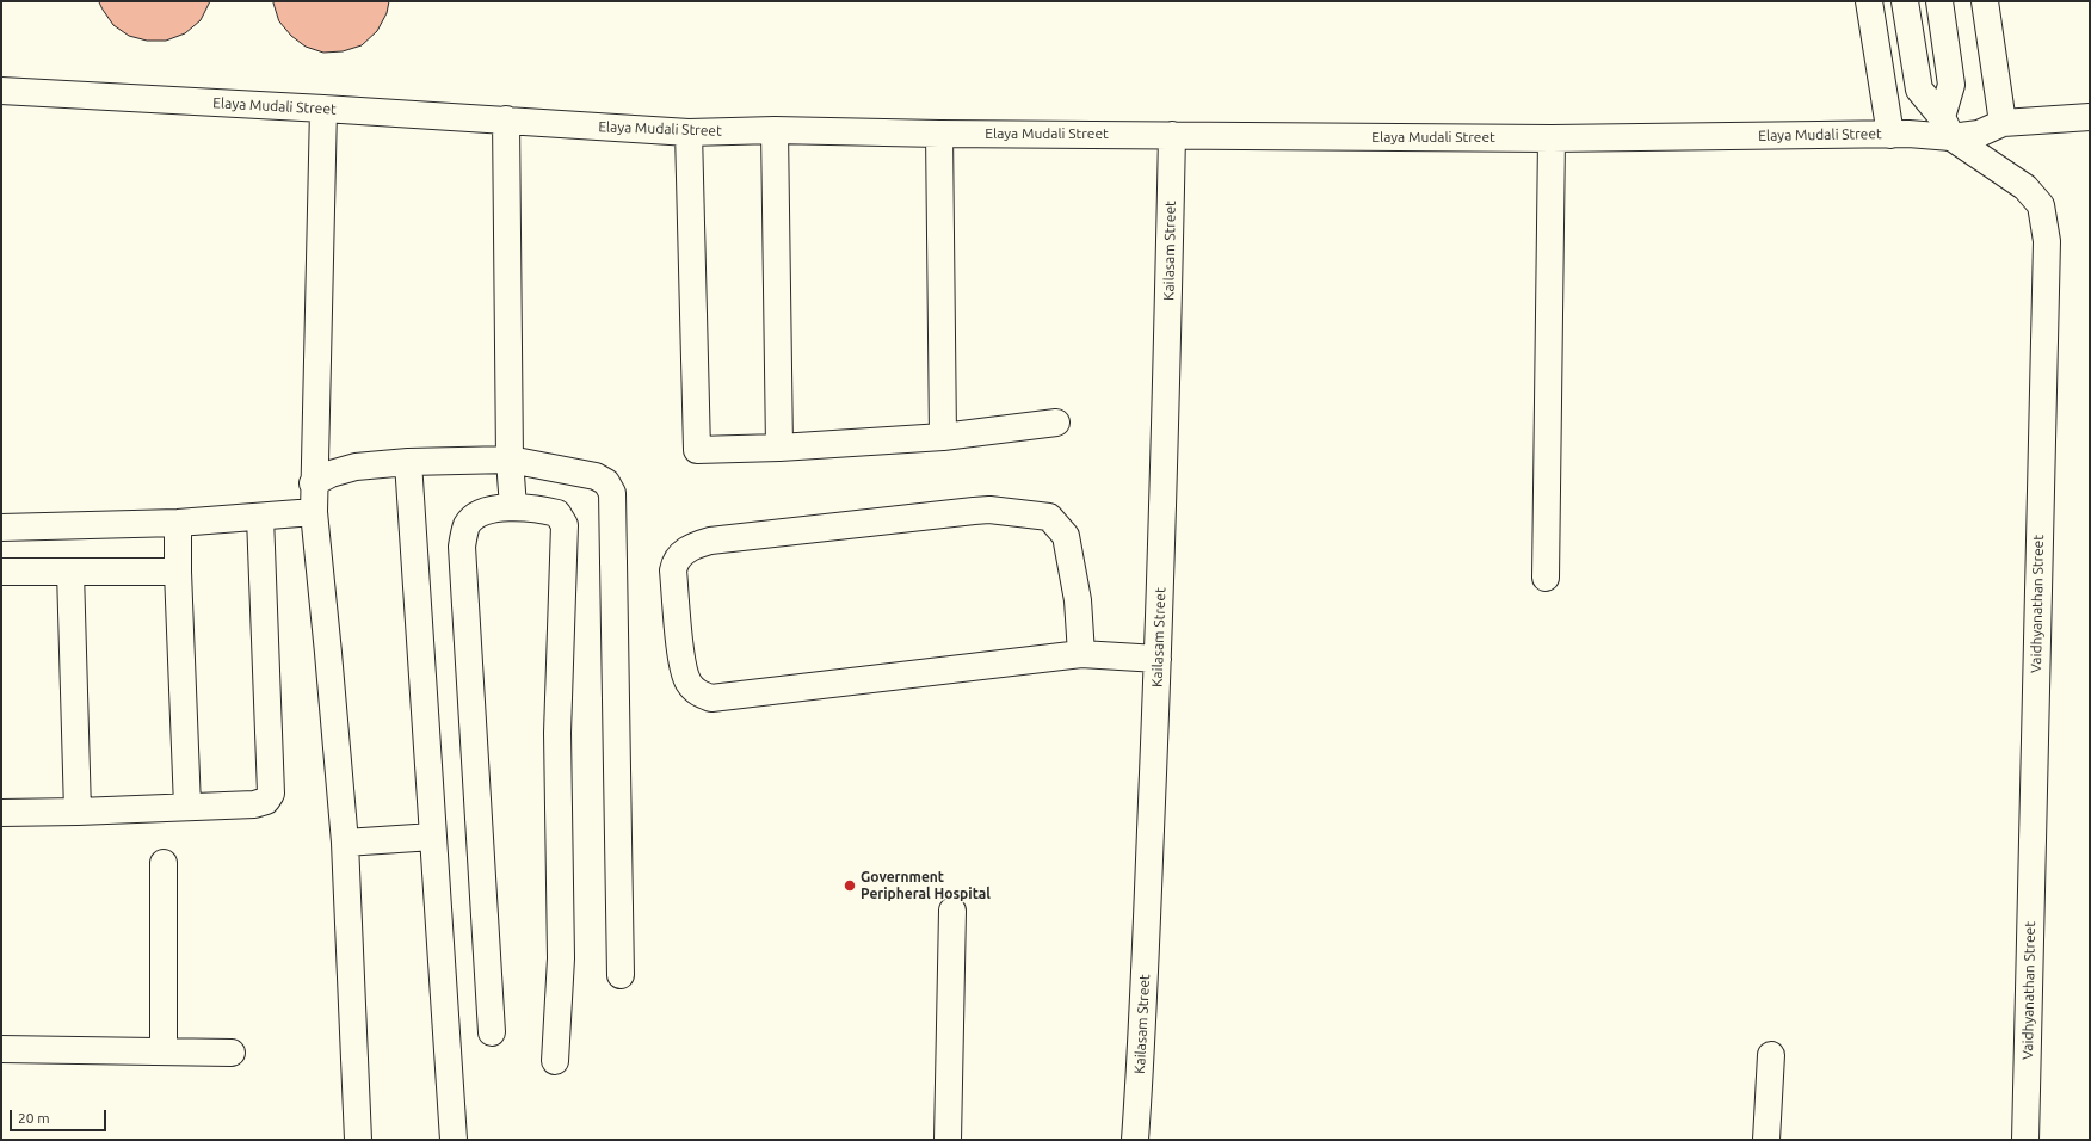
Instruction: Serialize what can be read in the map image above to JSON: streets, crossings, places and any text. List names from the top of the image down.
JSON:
{
  "streets": {
    "street": ["Elaya Mudali Street", "Kailasam Street", "Vaidhyanathan Street"]
  },
  "crossings": [
    ["Elaya Mudali Street", "Kailasam Street"],
    ["Elaya Mudali Street", "Vaidhyanathan Street"]
  ],
  "places": ["Government Peripheral Hospital"],
  "scale_bar": "20 m"
}
